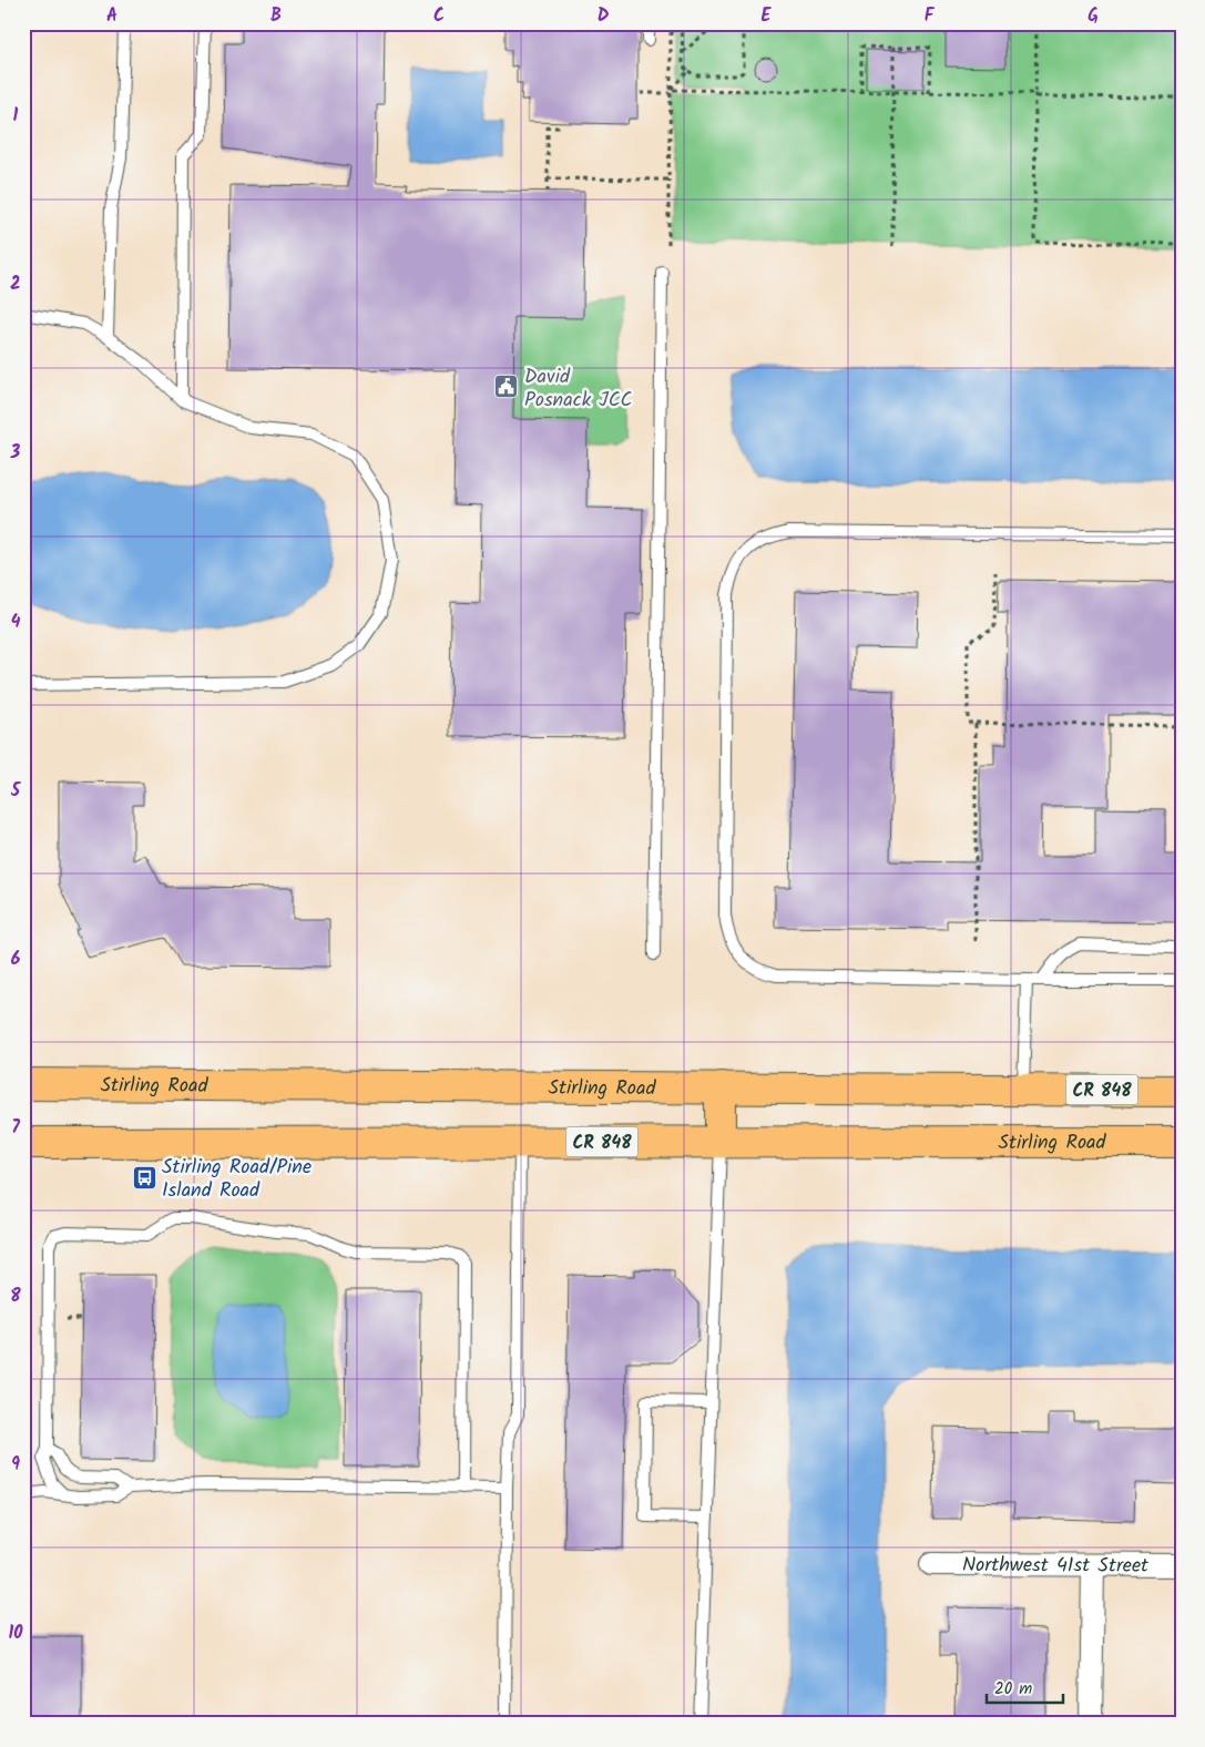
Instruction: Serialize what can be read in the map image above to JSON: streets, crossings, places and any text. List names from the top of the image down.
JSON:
{
  "streets": {
    "main road": ["Stirling Road", "CR 848"],
    "street": ["Northwest 41st Street"]
  },
  "places": {
    "public building": ["David Posnack JCC"],
    "bus stop": ["Stirling Road/Pine Island Road"]
  },
  "scale_bar": "20 m",
  "grid": {
    "columns": [
      "A",
      "B",
      "C",
      "D",
      "E",
      "F",
      "G"
    ],
    "rows": [
      "1",
      "2",
      "3",
      "4",
      "5",
      "6",
      "7",
      "8",
      "9",
      "10"
    ]
  }
}
